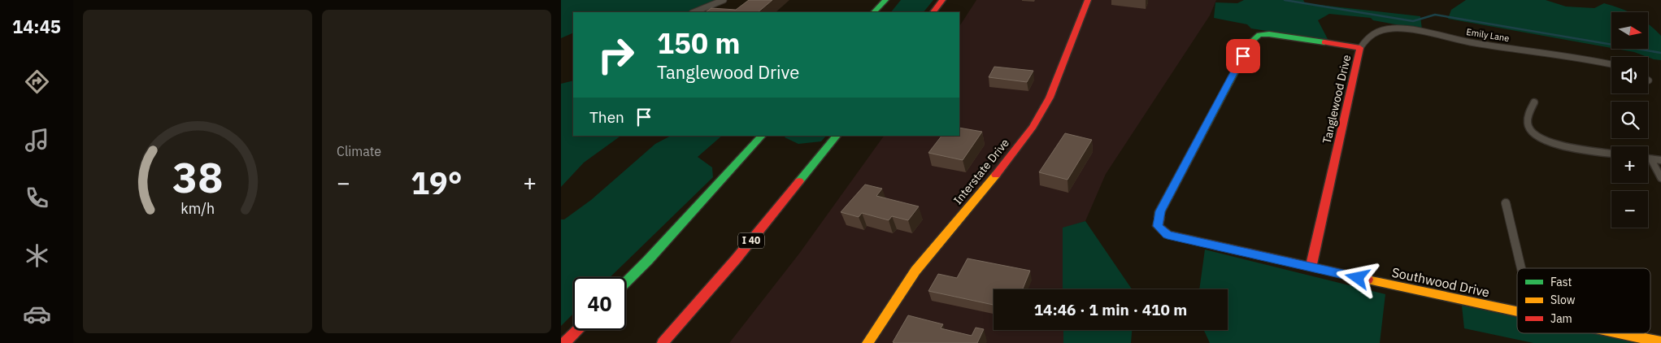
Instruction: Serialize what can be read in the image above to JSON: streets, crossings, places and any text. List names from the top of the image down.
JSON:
{
  "streets": {
    "main road": [
      "Tanglewood Drive",
      "Interstate Drive",
      "I 40",
      "Southwood Drive"
    ],
    "street": ["Emily Lane"]
  },
  "crossings": [
    ["Emily Lane", "Tanglewood Drive"],
    ["Tanglewood Drive", "Southwood Drive"]
  ],
  "legend": ["Fast", "Slow", "Jam"],
  "north": "right",
  "page": {
    "tabs": "14:45",
    "tile": "Climate",
    "map_buttons": ["+", "−"],
    "turn": ["150 m", "Tanglewood Drive"],
    "then": "Then",
    "heat": ["−", "19°", "+"],
    "limit": "40",
    "trip": "14:46 · 1 min · 410 m",
    "gauge": ["38", "km/h"]
  }
}
